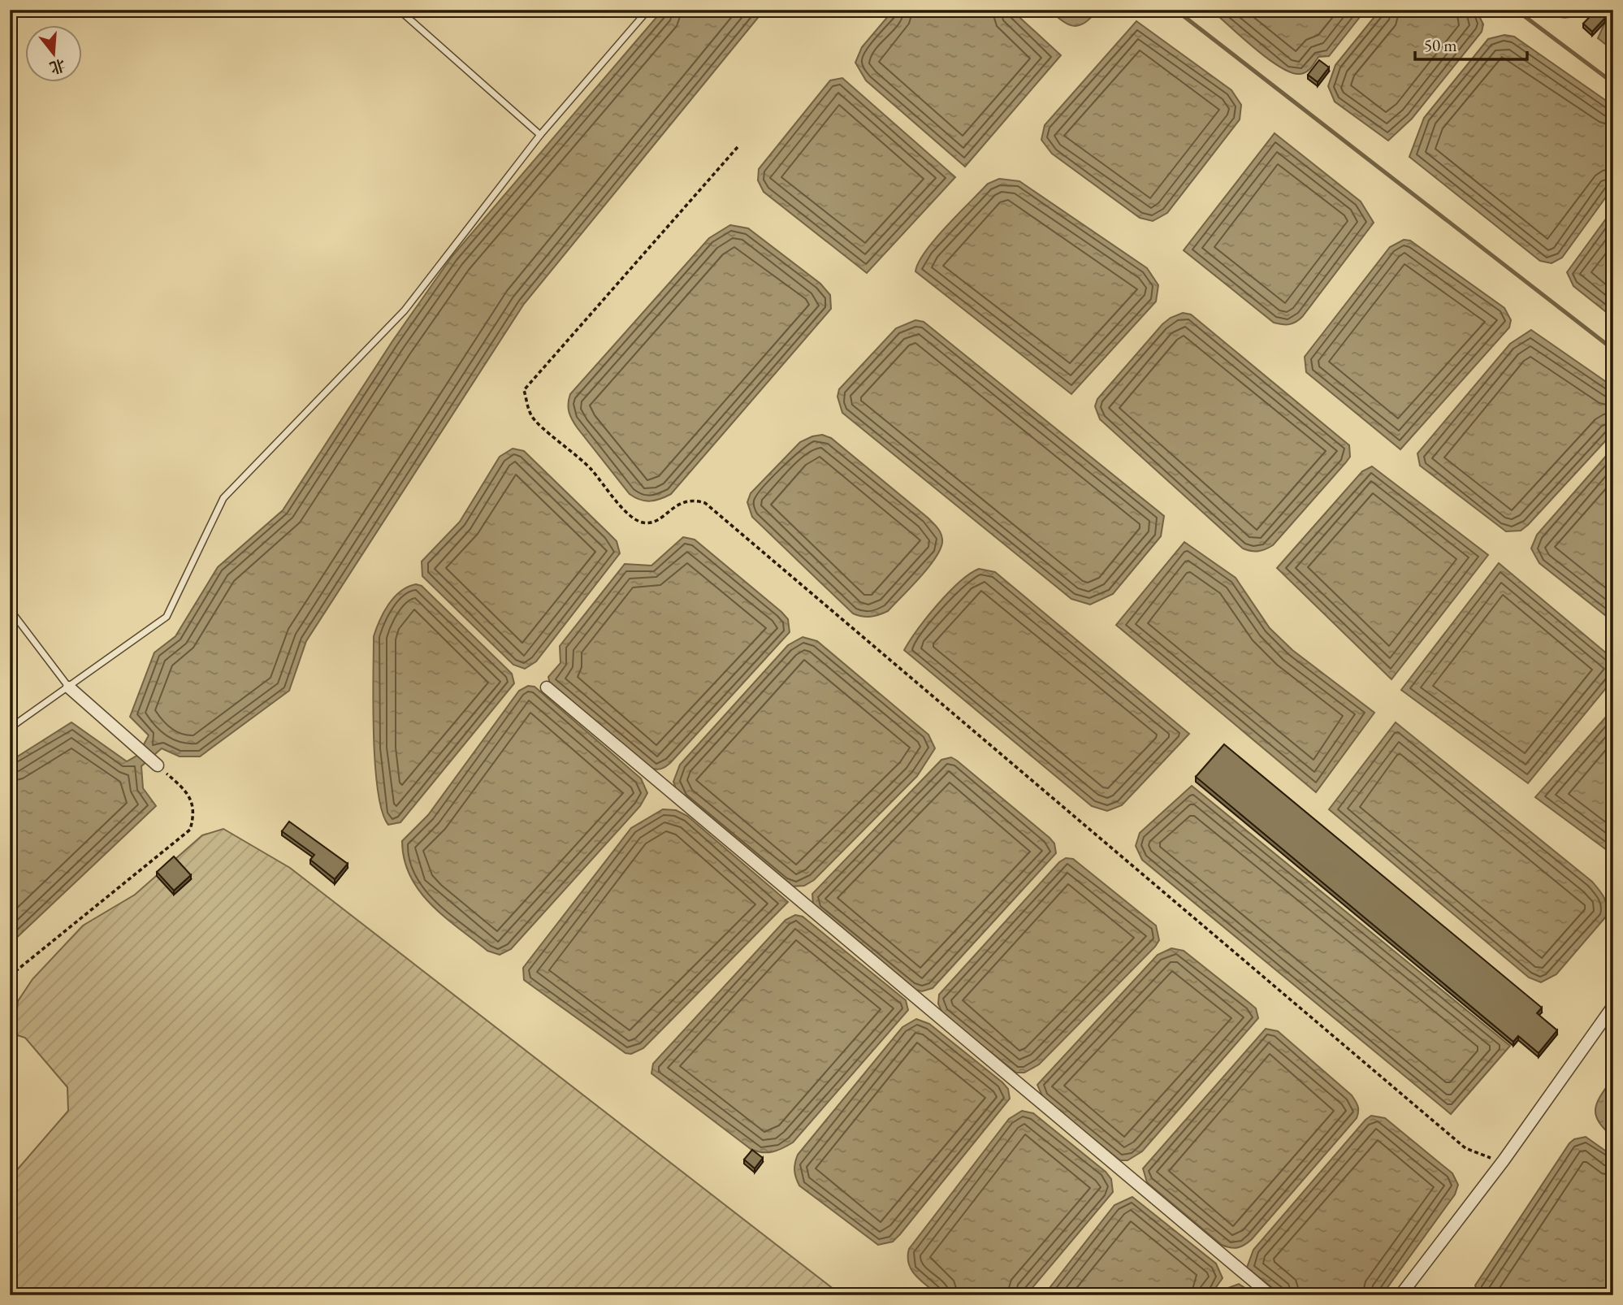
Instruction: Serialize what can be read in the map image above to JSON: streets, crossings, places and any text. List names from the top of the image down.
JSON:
{
  "scale_bar": "50 m",
  "north": "bottom"
}
